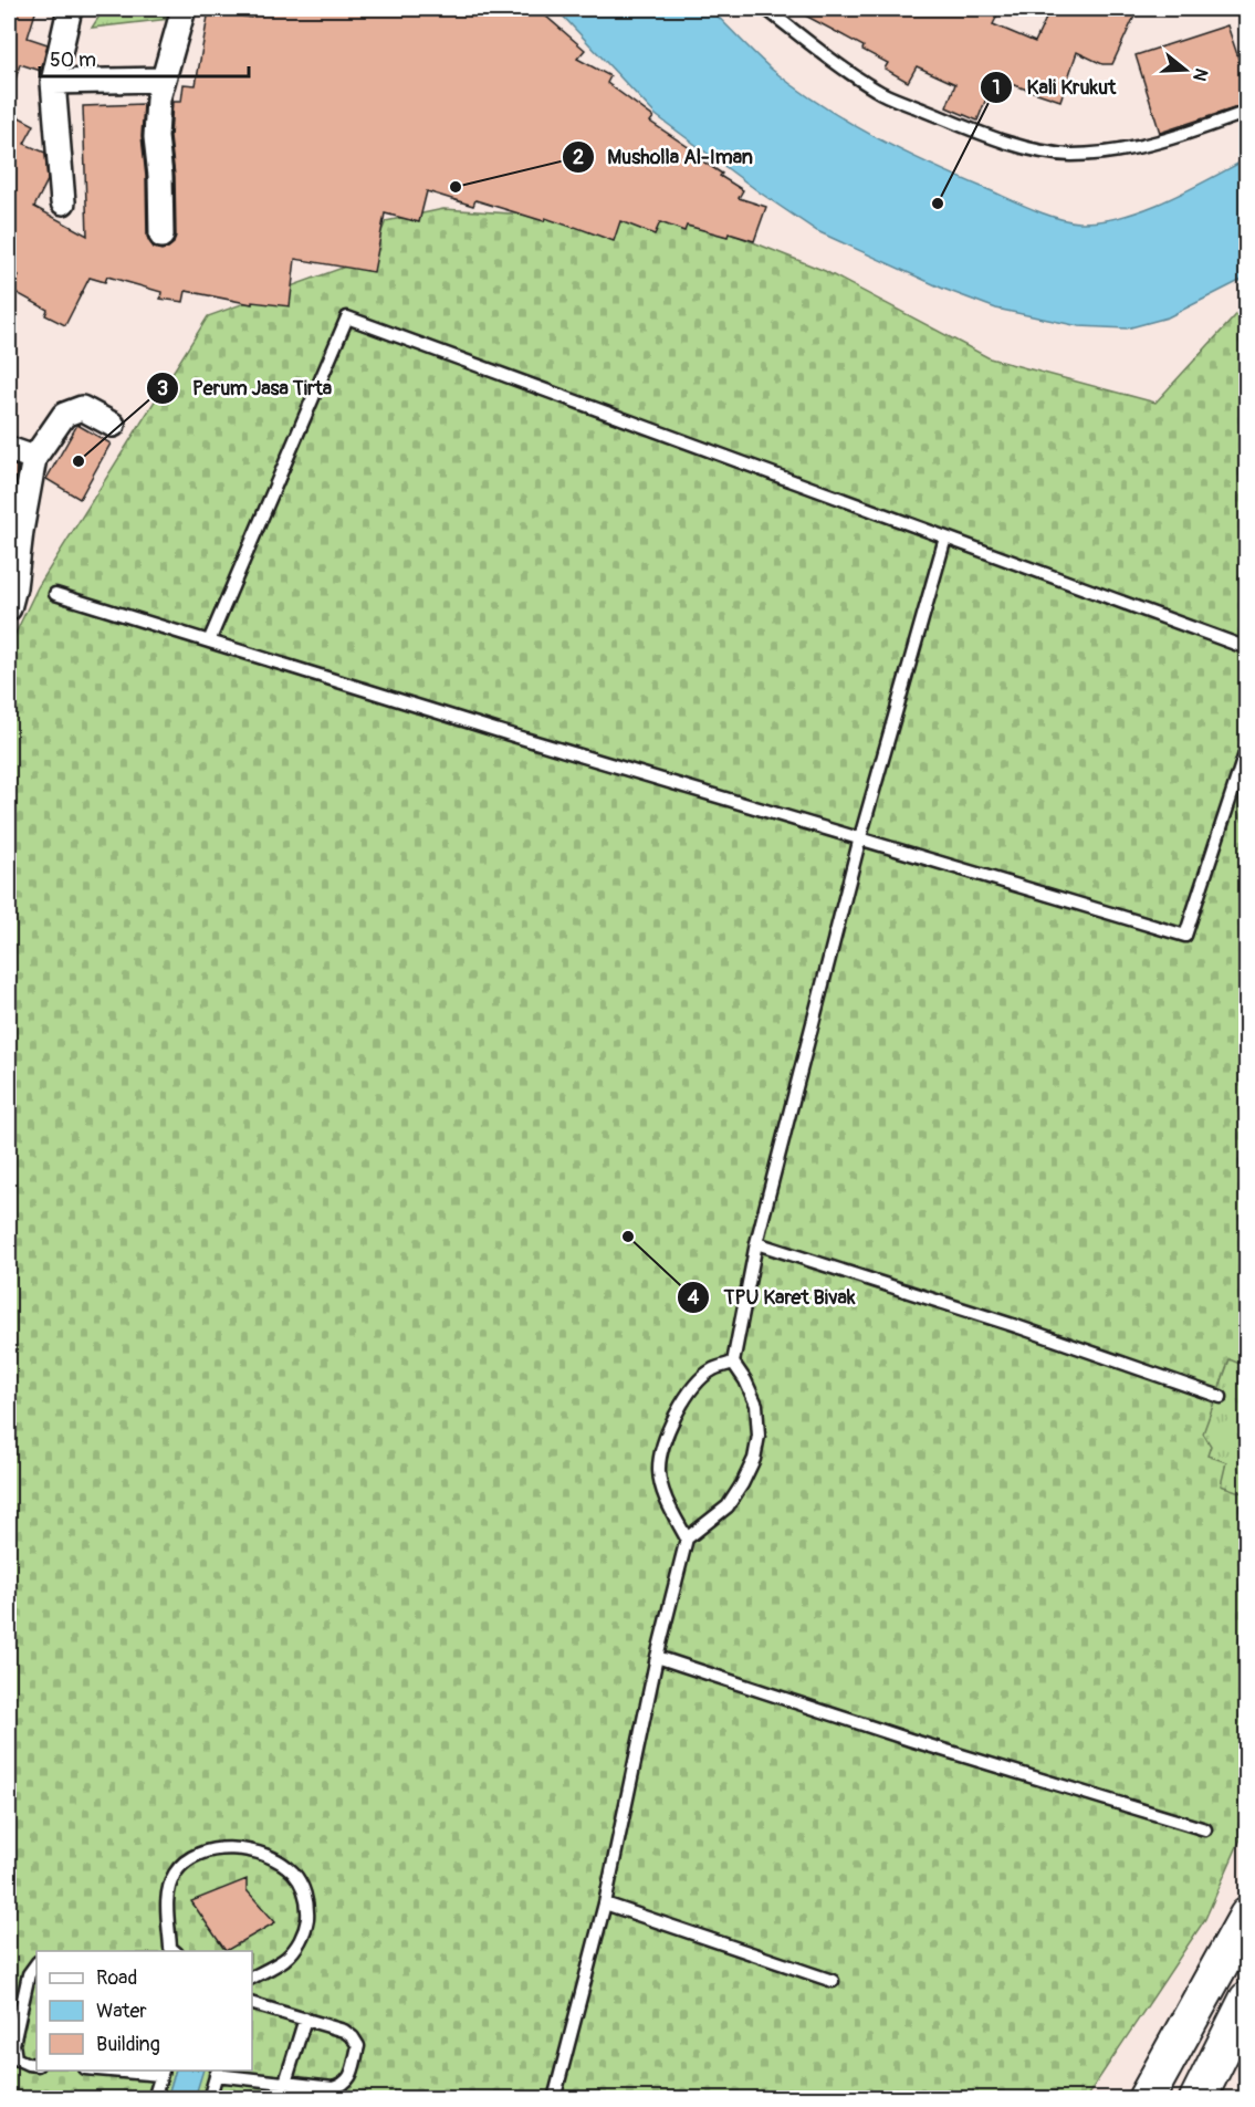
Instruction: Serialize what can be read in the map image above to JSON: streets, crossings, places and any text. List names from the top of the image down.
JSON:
{
  "places": [
    "Musholla Al-Iman",
    "Kali Krukut",
    "Perum Jasa Tirta",
    "TPU Karet Bivak"
  ],
  "legend": ["Road", "Water", "Building"],
  "scale_bar": "50 m",
  "north": "right"
}
